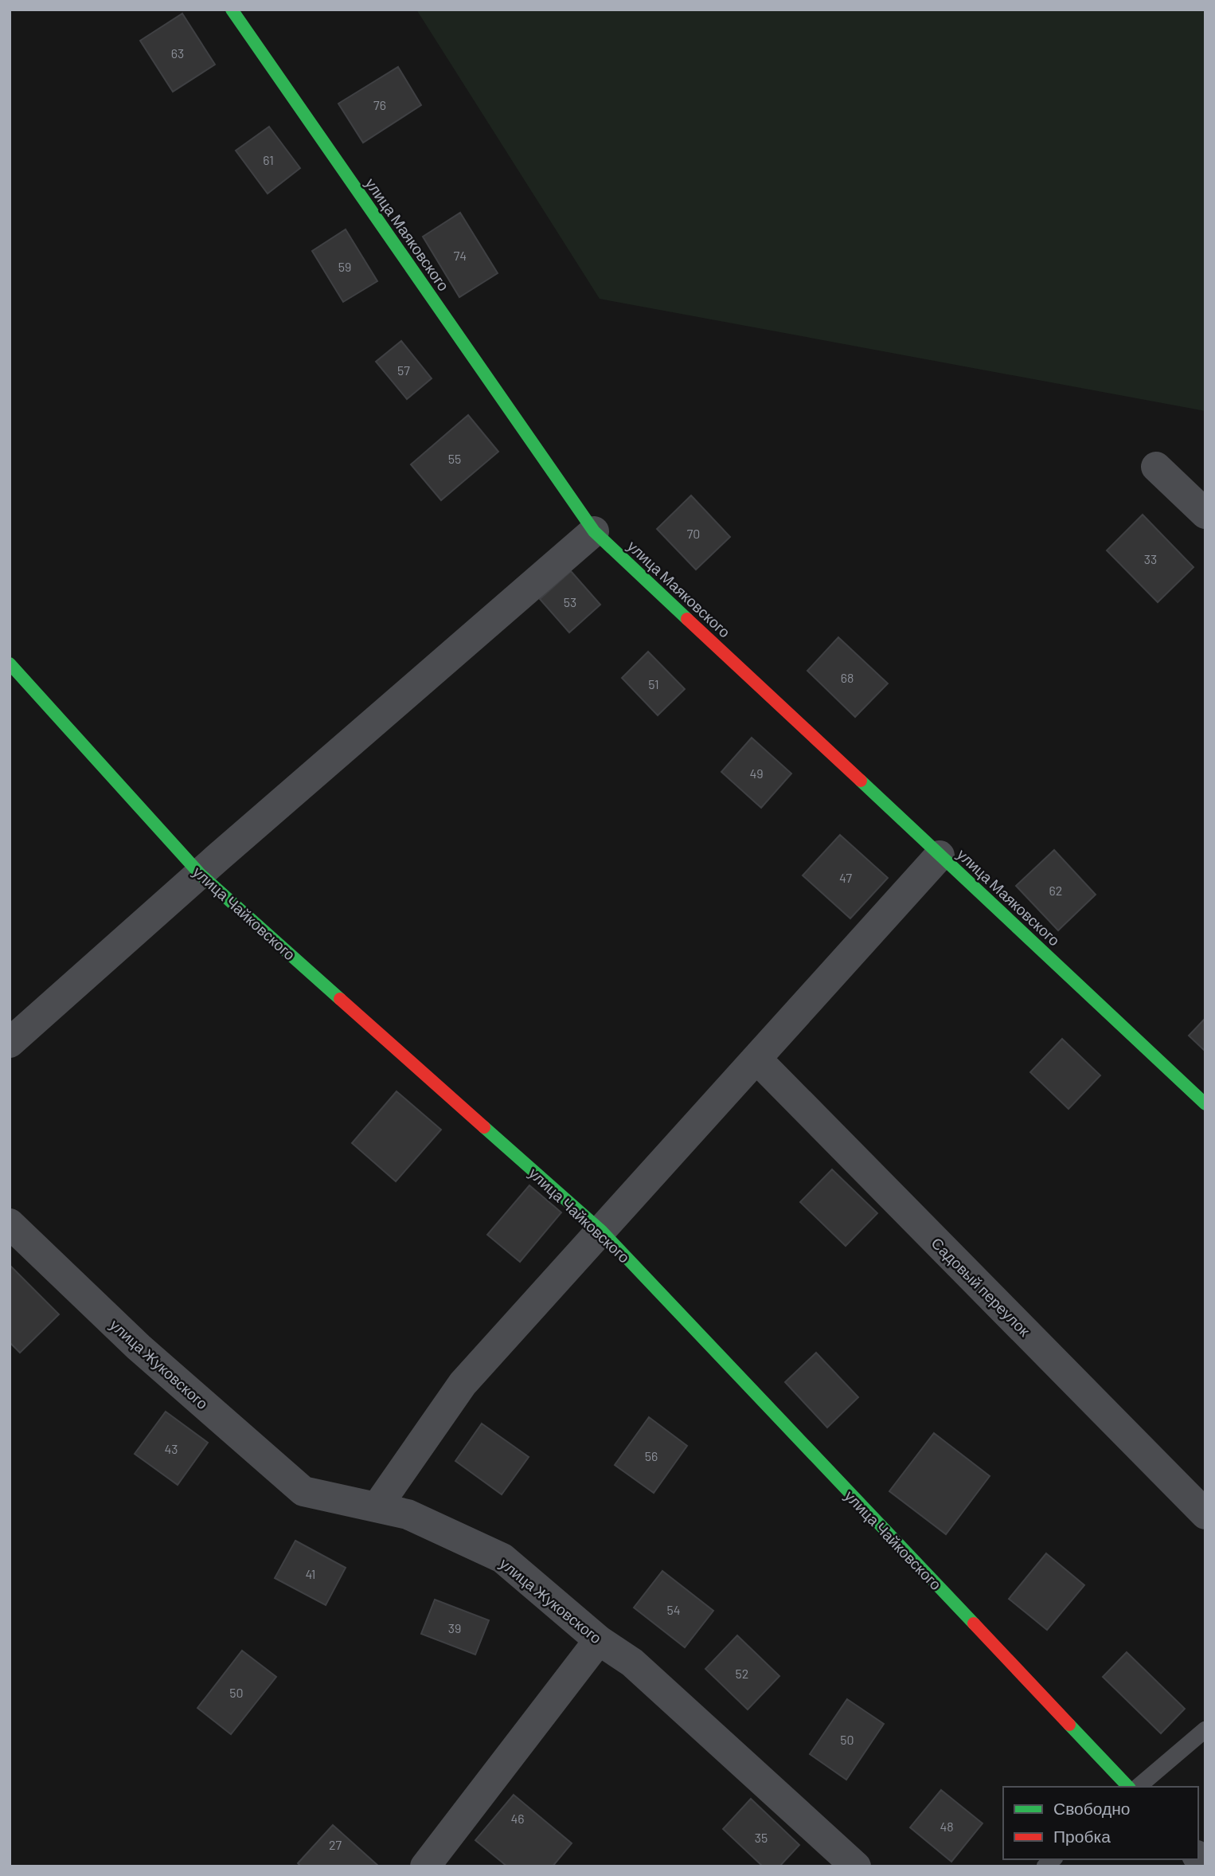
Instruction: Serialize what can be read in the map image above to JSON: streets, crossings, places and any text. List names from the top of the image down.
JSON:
{
  "streets": {
    "street": [
      "улица Маяковского",
      "улица Чайковского",
      "Садовый переулок",
      "улица Жуковского"
    ]
  },
  "house_numbers": [
    "63",
    "76",
    "61",
    "74",
    "59",
    "57",
    "55",
    "70",
    "33",
    "53",
    "68",
    "51",
    "49",
    "47",
    "62",
    "43",
    "56",
    "41",
    "54",
    "39",
    "52",
    "50",
    "50",
    "46",
    "48",
    "35",
    "27"
  ],
  "legend": ["Свободно", "Пробка"]
}
